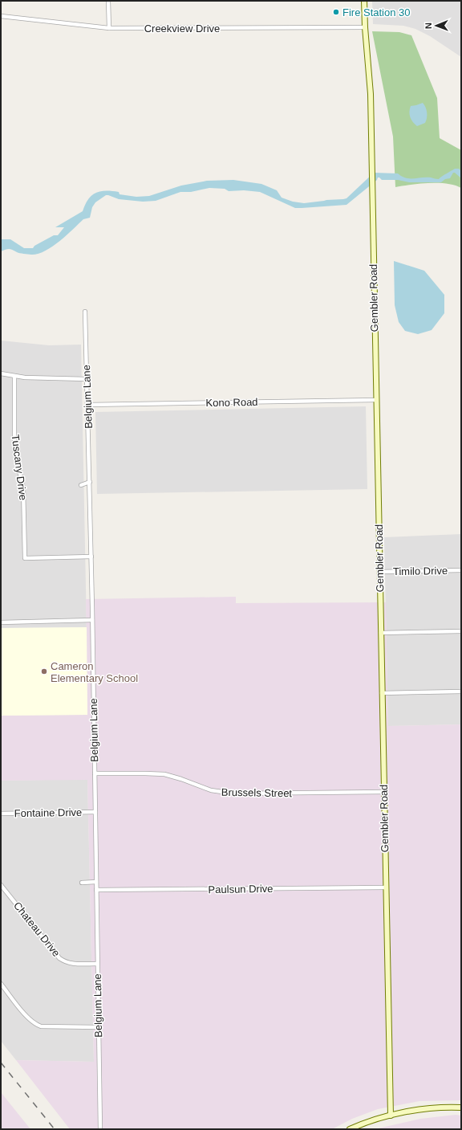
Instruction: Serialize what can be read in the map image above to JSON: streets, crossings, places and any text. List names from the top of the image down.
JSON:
{
  "streets": {
    "main road": ["Gembler Road"],
    "street": [
      "Creekview Drive",
      "Belgium Lane",
      "Kono Road",
      "Tuscany Drive",
      "Timilo Drive",
      "Brussels Street",
      "Fontaine Drive",
      "Paulsun Drive",
      "Chateau Drive"
    ]
  },
  "crossings": [
    ["Creekview Drive", "Gembler Road"],
    ["Gembler Road", "Kono Road"],
    ["Gembler Road", "Timilo Drive"],
    ["Gembler Road", "Brussels Street"],
    ["Gembler Road", "Paulsun Drive"],
    ["Belgium Lane", "Kono Road"],
    ["Belgium Lane", "Tuscany Drive"],
    ["Belgium Lane", "Brussels Street"],
    ["Belgium Lane", "Fontaine Drive"],
    ["Belgium Lane", "Paulsun Drive"],
    ["Belgium Lane", "Chateau Drive"]
  ],
  "places": ["Fire Station 30", "Cameron Elementary School"],
  "north": "left"
}
